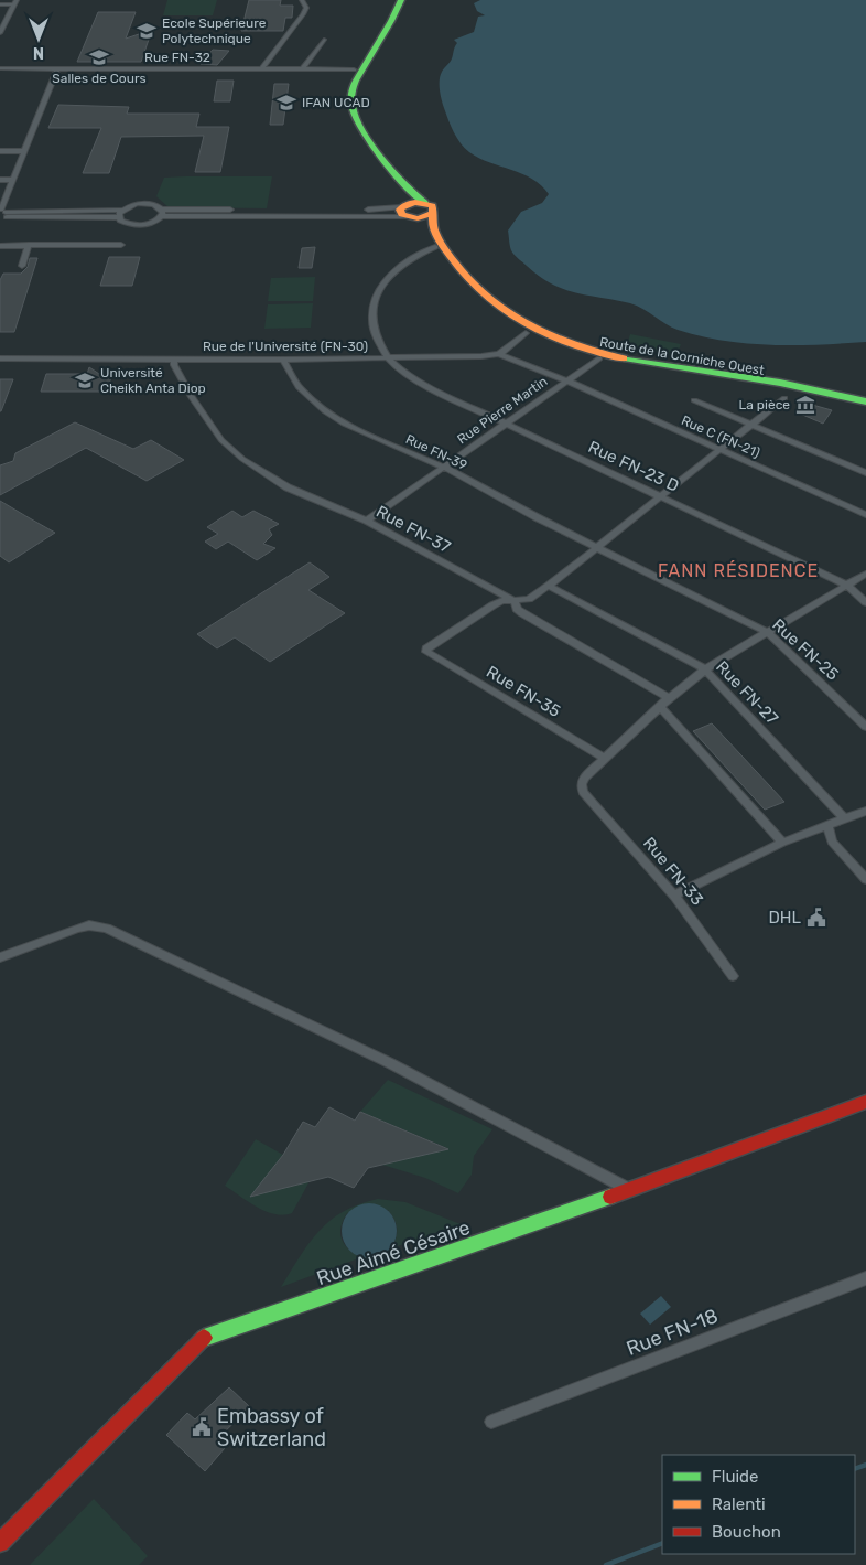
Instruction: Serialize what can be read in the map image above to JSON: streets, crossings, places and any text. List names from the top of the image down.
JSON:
{
  "streets": {
    "main road": ["Route de la Corniche Ouest", "Rue Aimé Césaire"],
    "street": [
      "Rue FN-32",
      "Rue de l'Université (FN-30)",
      "Rue Pierre Martin",
      "Rue C (FN-21)",
      "Rue FN-39",
      "Rue FN-23 D",
      "Rue FN-37",
      "Rue FN-25",
      "Rue FN-35",
      "Rue FN-27",
      "Rue FN-33",
      "Rue FN-18"
    ]
  },
  "crossings": [
    ["Rue FN-32", "Route de la Corniche Ouest"],
    ["Rue de l'Université (FN-30)", "Rue Pierre Martin"],
    ["Rue de l'Université (FN-30)", "Rue C (FN-21)"],
    ["Rue de l'Université (FN-30)", "Rue FN-39"],
    ["Rue de l'Université (FN-30)", "Rue FN-23 D"],
    ["Rue de l'Université (FN-30)", "Rue FN-37"],
    ["Route de la Corniche Ouest", "Rue Pierre Martin"],
    ["Rue Pierre Martin", "Rue C (FN-21)"],
    ["Rue Pierre Martin", "Rue FN-39"],
    ["Rue Pierre Martin", "Rue FN-23 D"],
    ["Rue Pierre Martin", "Rue FN-37"],
    ["Rue FN-39", "Rue FN-25"],
    ["Rue FN-37", "Rue FN-35"],
    ["Rue FN-35", "Rue FN-33"]
  ],
  "districts": ["FANN RÉSIDENCE"],
  "places": {
    "school or university": [
      "Ecole Supérieure Polytechnique",
      "Salles de Cours",
      "IFAN UCAD",
      "Université Cheikh Anta Diop"
    ],
    "museum": ["La pièce"],
    "public building": ["DHL", "Embassy of Switzerland"]
  },
  "legend": ["Fluide", "Ralenti", "Bouchon"],
  "north": "bottom"
}
